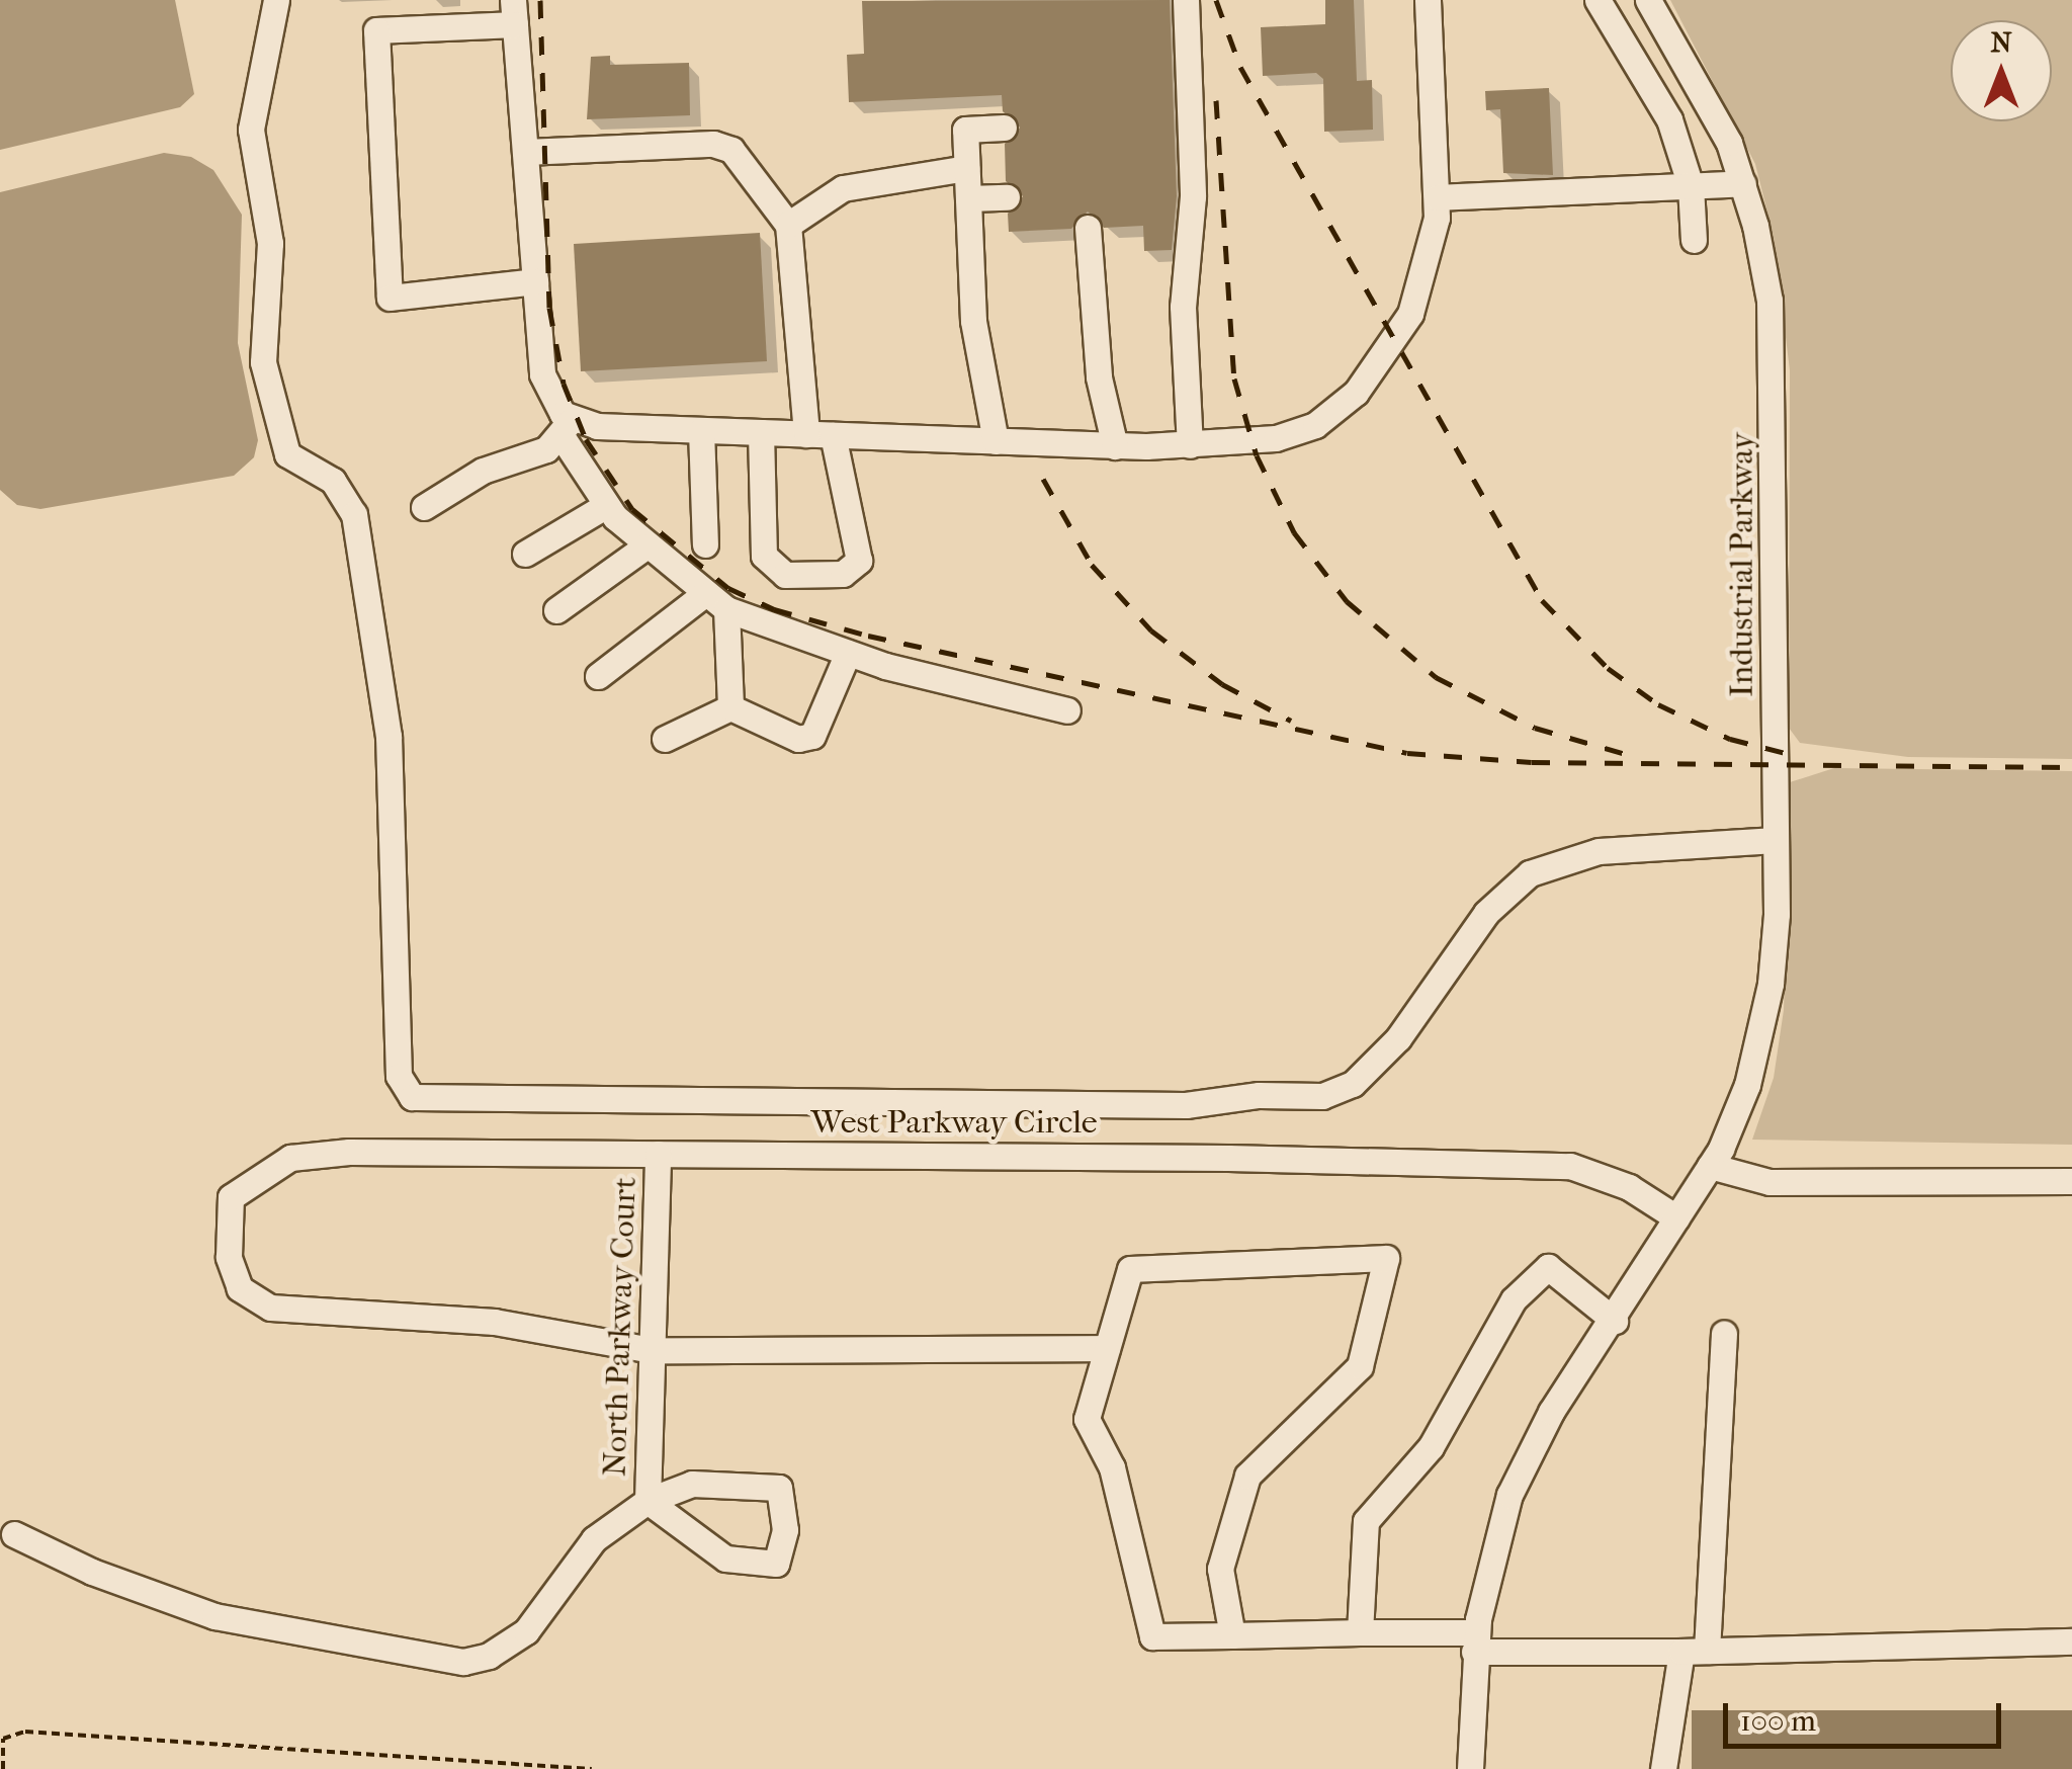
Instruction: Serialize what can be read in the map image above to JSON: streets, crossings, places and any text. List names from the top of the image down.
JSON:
{
  "streets": {
    "street": ["Industrial Parkway", "West Parkway Circle", "North Parkway Court"]
  },
  "crossings": [
    ["Industrial Parkway", "West Parkway Circle"],
    ["West Parkway Circle", "North Parkway Court"]
  ],
  "scale_bar": "100 m",
  "north": "top"
}
